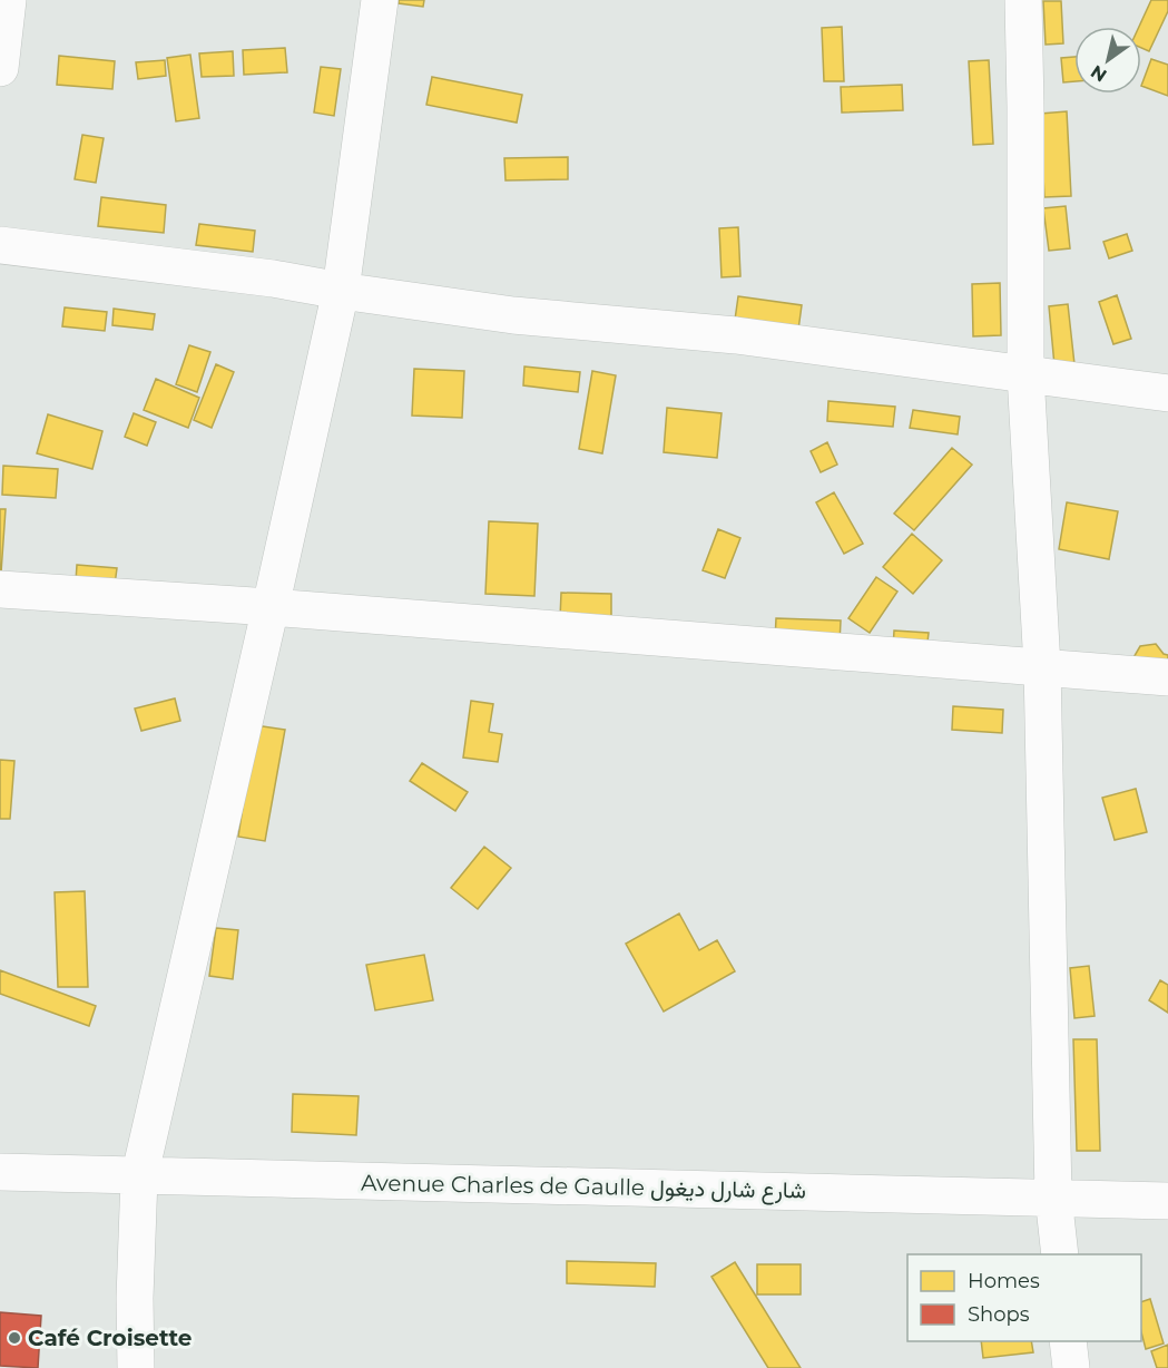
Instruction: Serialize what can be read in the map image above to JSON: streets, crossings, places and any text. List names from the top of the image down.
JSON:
{
  "streets": {
    "street": ["Avenue Charles de Gaulle شارع شارل ديغول"]
  },
  "places": ["Café Croisette"],
  "legend": ["Homes", "Shops"],
  "north": "bottom left"
}
